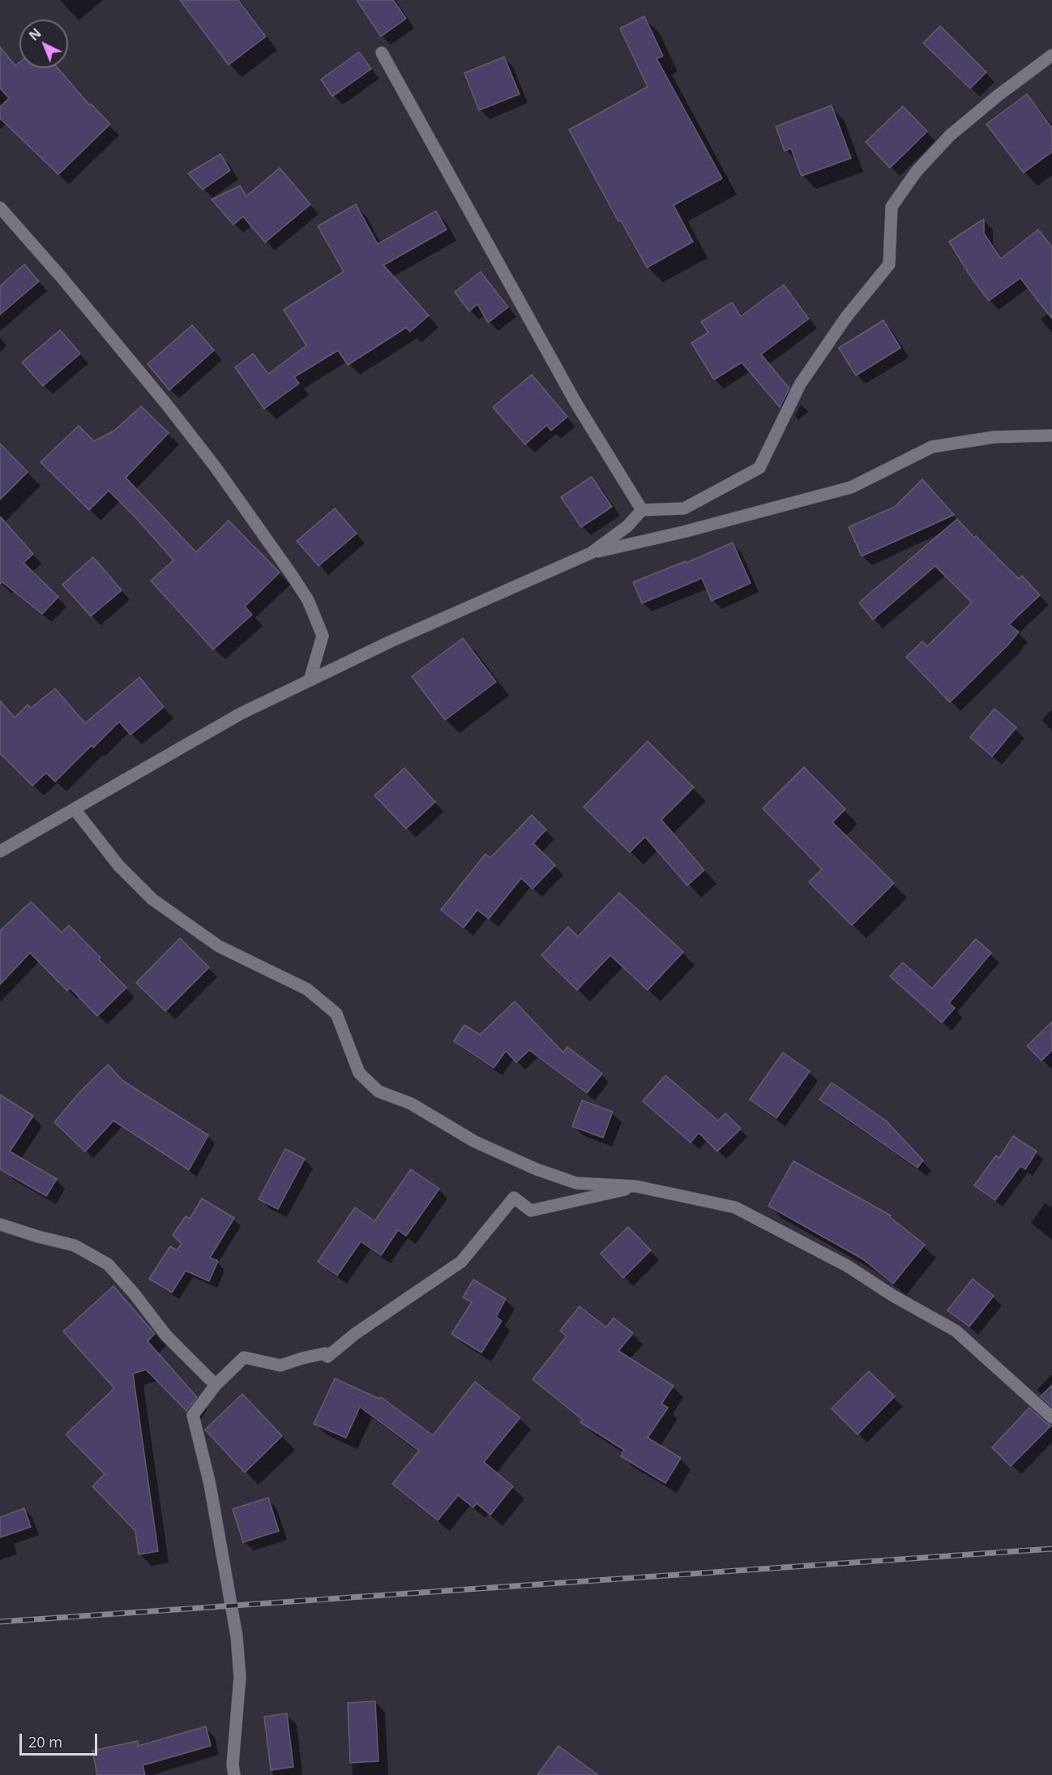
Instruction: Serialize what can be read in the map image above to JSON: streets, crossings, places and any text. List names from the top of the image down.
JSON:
{
  "scale_bar": "20 m",
  "north": "top left"
}
